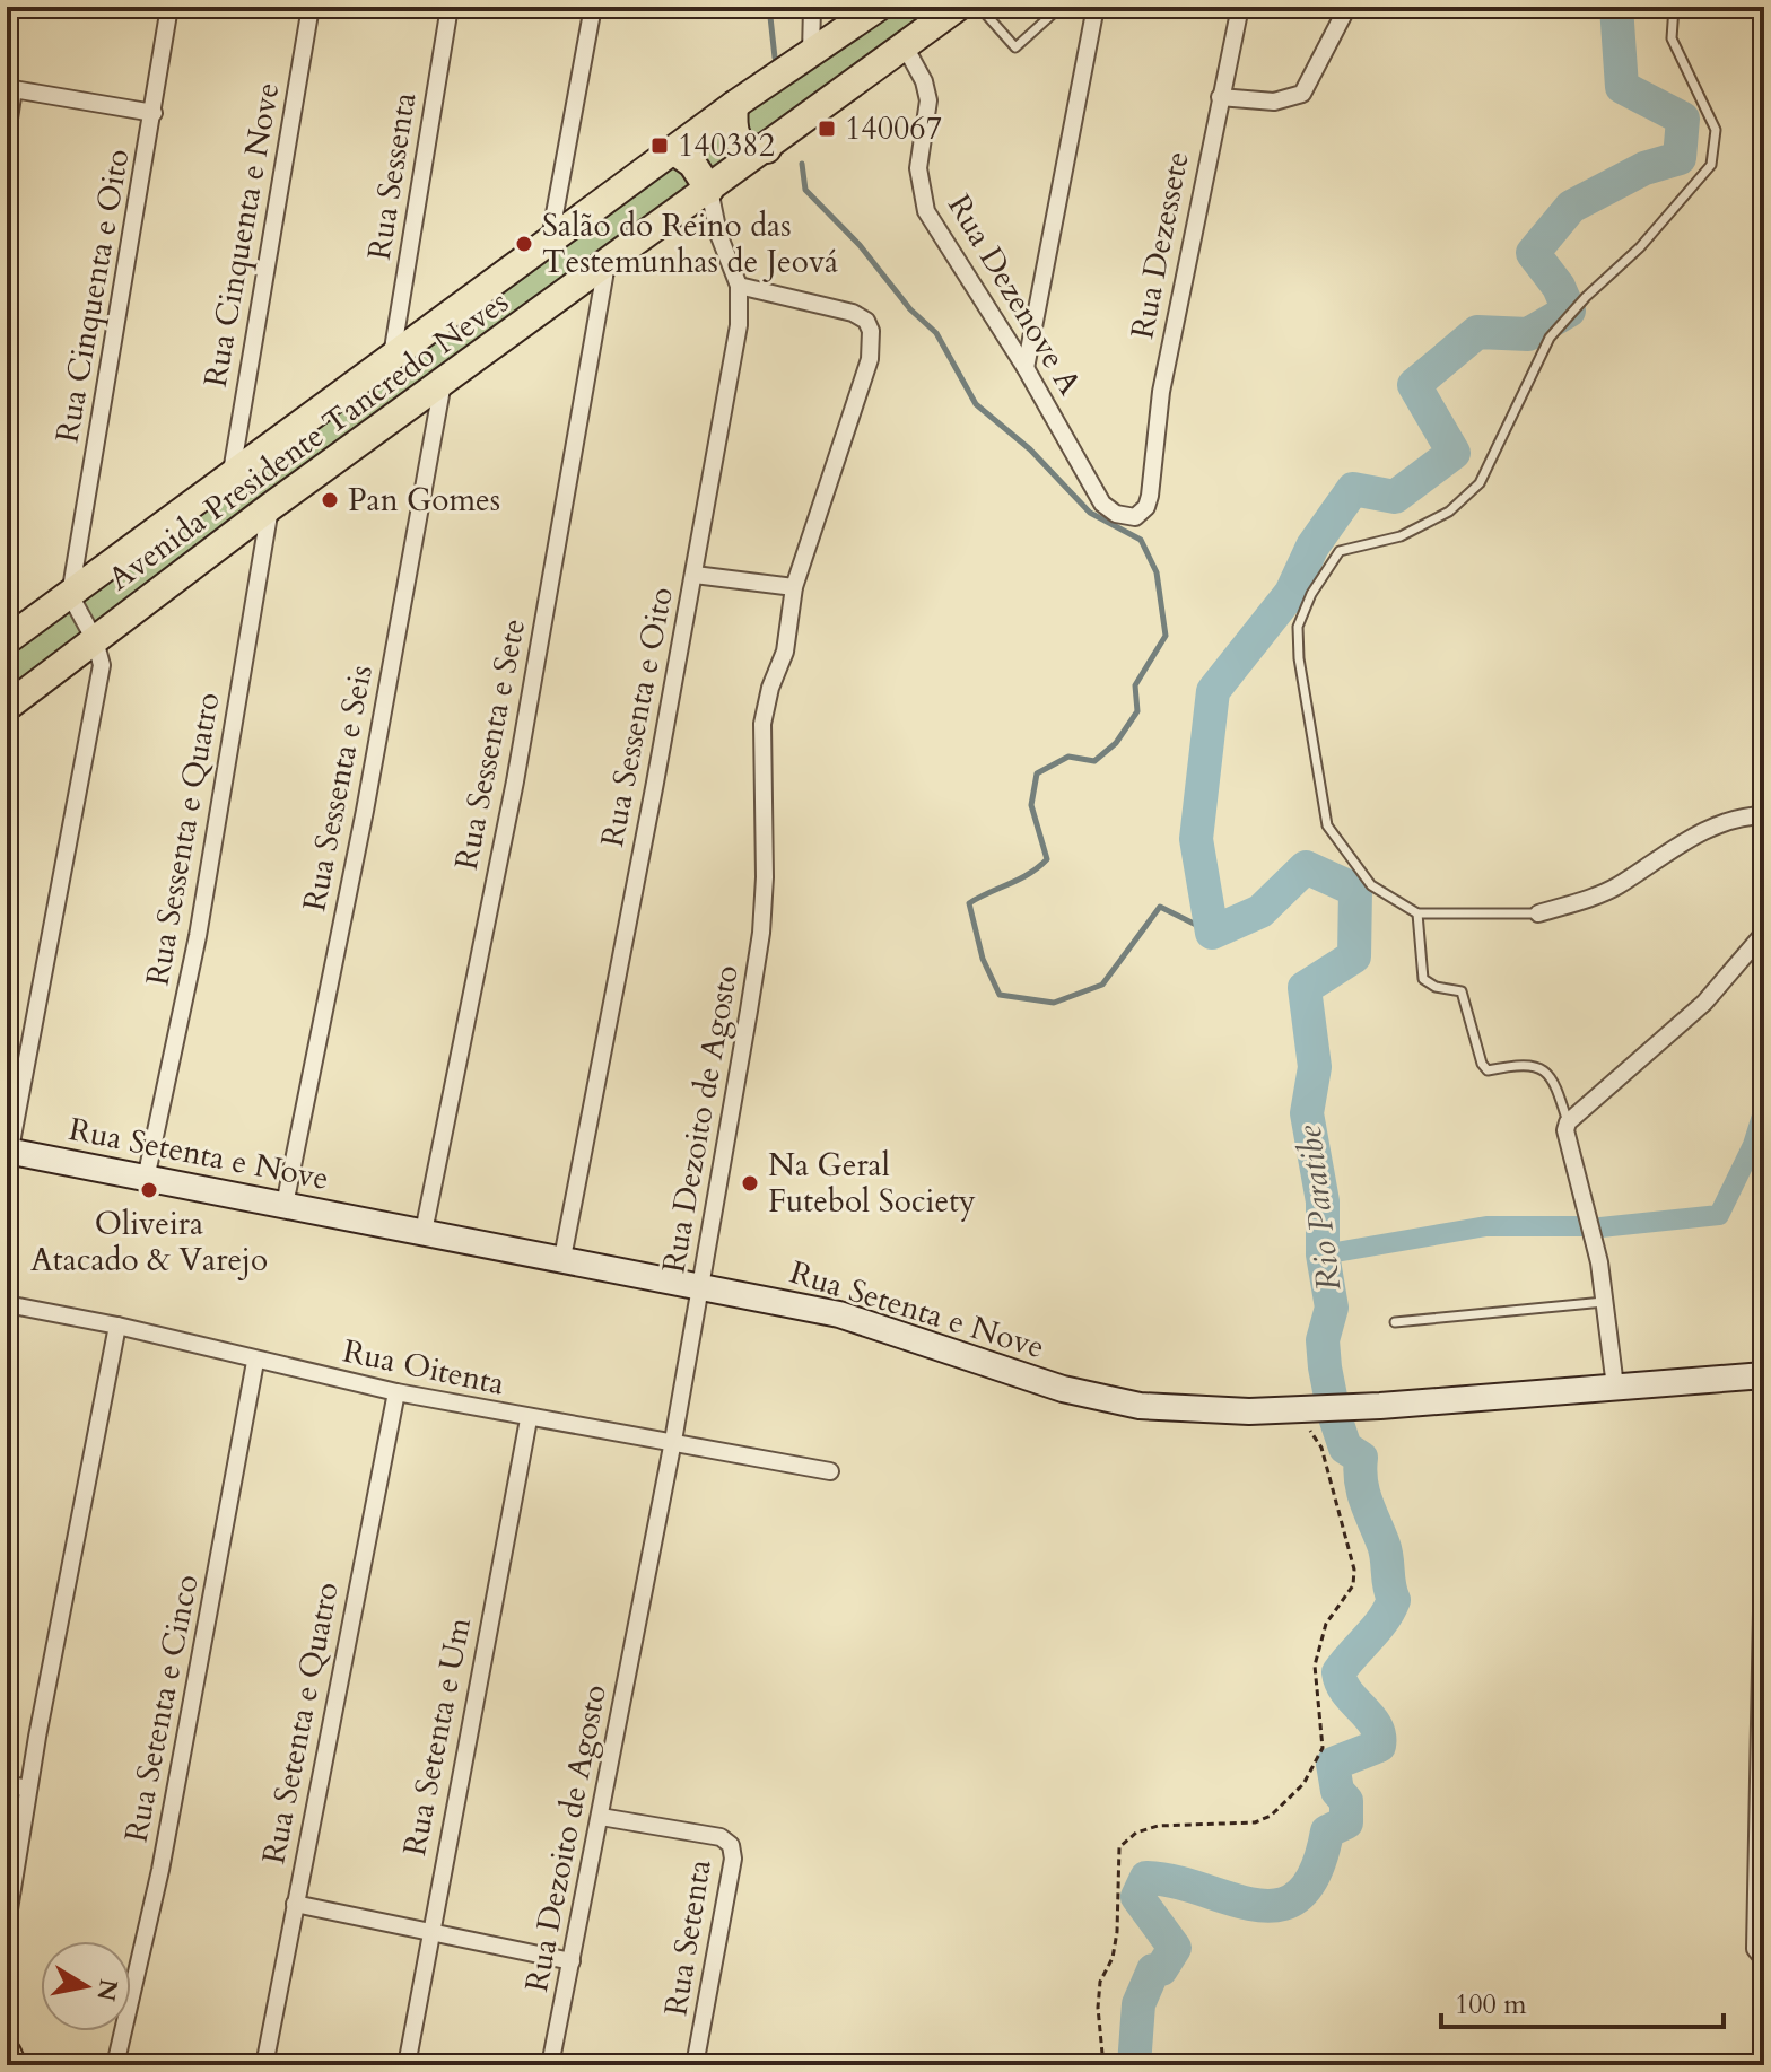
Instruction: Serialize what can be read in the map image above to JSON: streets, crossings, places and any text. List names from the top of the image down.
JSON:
{
  "streets": {
    "main road": ["Avenida Presidente Tancredo Neves"],
    "street": [
      "Rua Sessenta",
      "Rua Cinquenta e Nove",
      "Rua Dezessete",
      "Rua Dezenove A",
      "Rua Cinquenta e Oito",
      "Rua Sessenta e Oito",
      "Rua Sessenta e Sete",
      "Rua Sessenta e Seis",
      "Rua Sessenta e Quatro",
      "Rua Dezoito de Agosto",
      "Rua Setenta e Nove",
      "Rua Oitenta",
      "Rua Setenta e Cinco",
      "Rua Setenta e Quatro",
      "Rua Setenta e Um",
      "Rua Setenta"
    ]
  },
  "crossings": [
    ["Rua Sessenta", "Avenida Presidente Tancredo Neves"],
    ["Rua Cinquenta e Nove", "Avenida Presidente Tancredo Neves"],
    ["Rua Dezessete", "Rua Dezenove A"],
    ["Rua Dezenove A", "Avenida Presidente Tancredo Neves"],
    ["Rua Cinquenta e Oito", "Avenida Presidente Tancredo Neves"],
    ["Avenida Presidente Tancredo Neves", "Rua Sessenta e Oito"],
    ["Avenida Presidente Tancredo Neves", "Rua Sessenta e Sete"],
    ["Avenida Presidente Tancredo Neves", "Rua Sessenta e Seis"],
    ["Avenida Presidente Tancredo Neves", "Rua Sessenta e Quatro"],
    ["Rua Sessenta e Oito", "Rua Dezoito de Agosto"],
    ["Rua Sessenta e Oito", "Rua Setenta e Nove"],
    ["Rua Sessenta e Sete", "Rua Setenta e Nove"],
    ["Rua Sessenta e Seis", "Rua Setenta e Nove"],
    ["Rua Sessenta e Quatro", "Rua Setenta e Nove"],
    ["Rua Dezoito de Agosto", "Rua Setenta e Nove"],
    ["Rua Dezoito de Agosto", "Rua Oitenta"],
    ["Rua Dezoito de Agosto", "Rua Setenta"],
    ["Rua Oitenta", "Rua Setenta e Cinco"],
    ["Rua Oitenta", "Rua Setenta e Quatro"],
    ["Rua Oitenta", "Rua Setenta e Um"]
  ],
  "water": ["Rio Paratibe"],
  "places": {
    "transit": ["140067", "140382"],
    "other": [
      "Salão do Reino das Testemunhas de Jeová",
      "Pan Gomes",
      "Na Geral Futebol Society",
      "Oliveira Atacado & Varejo"
    ]
  },
  "scale_bar": "100 m",
  "north": "right"
}
